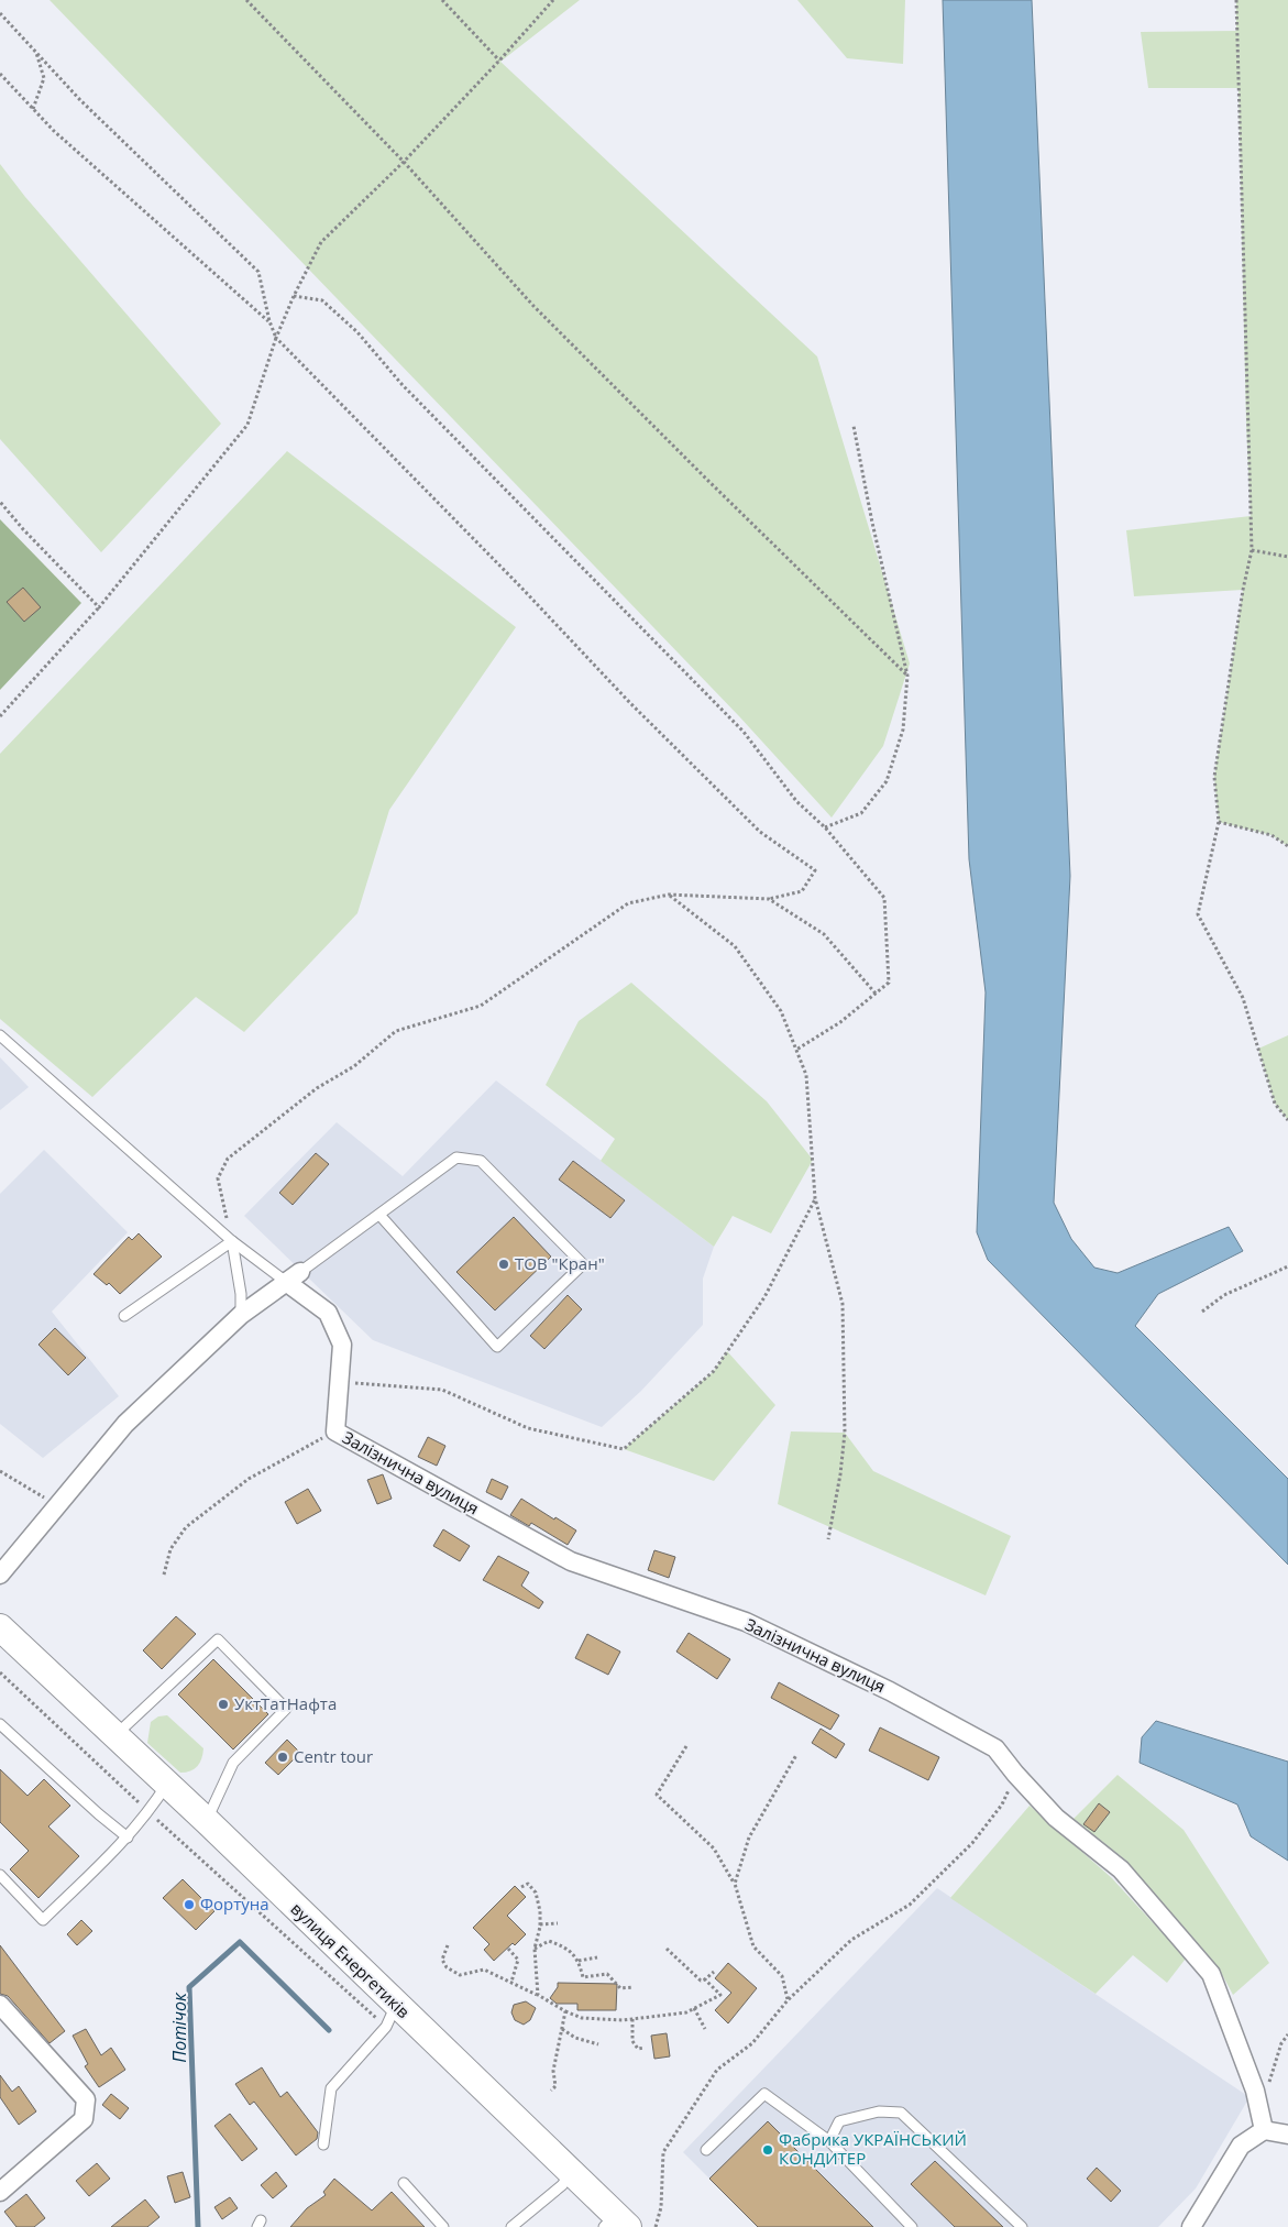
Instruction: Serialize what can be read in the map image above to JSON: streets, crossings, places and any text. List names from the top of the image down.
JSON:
{
  "streets": {
    "main road": ["вулиця Енергетиків"],
    "street": ["Залізнична вулиця"]
  },
  "water": ["Потічок"],
  "places": [
    "ТОВ \"Кран\"",
    "УктТатНафта",
    "Centr tour",
    "Фортуна",
    "Фабрика УКРАЇНСЬКИЙ КОНДИТЕР"
  ]
}
